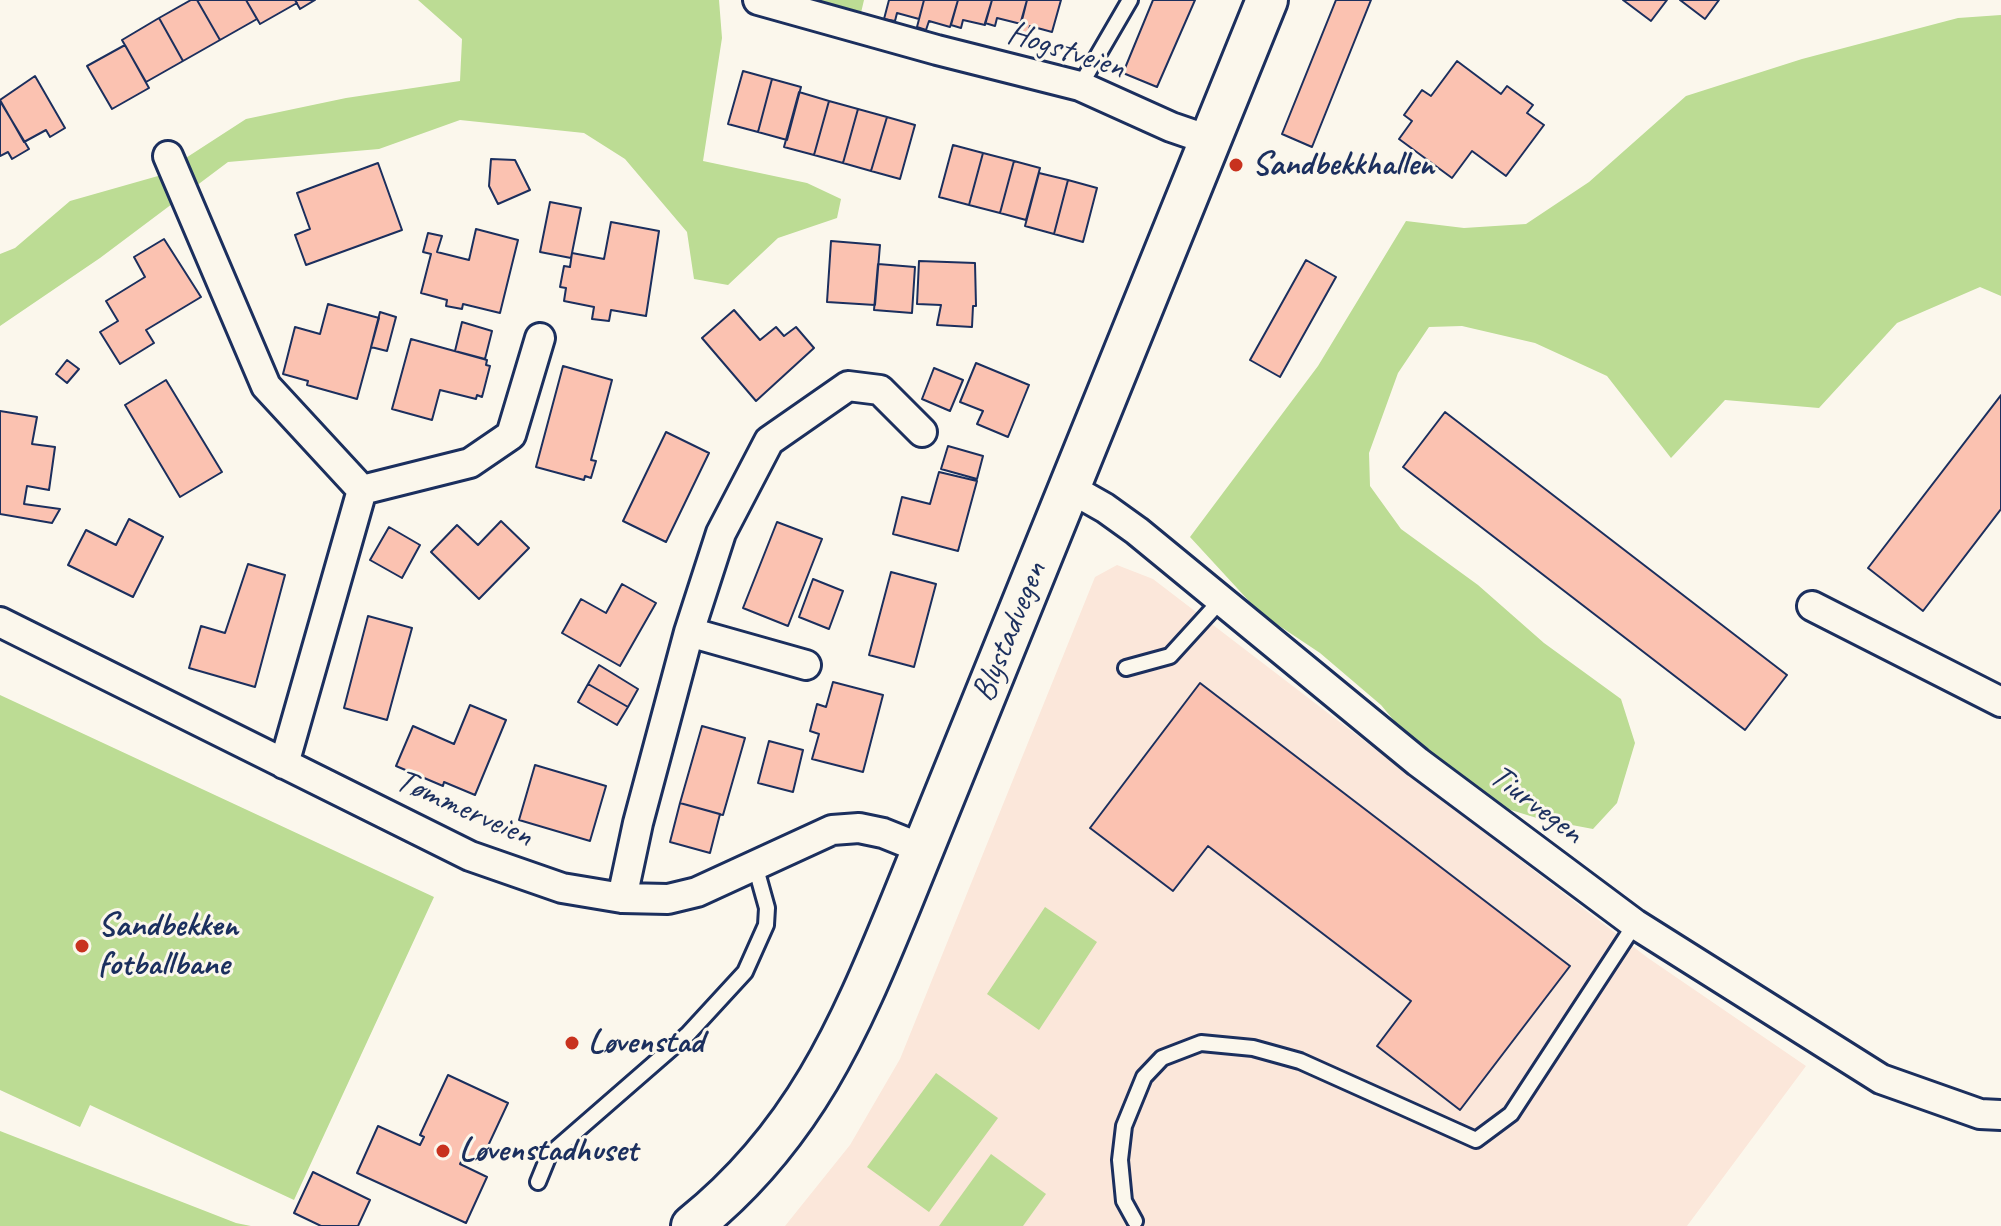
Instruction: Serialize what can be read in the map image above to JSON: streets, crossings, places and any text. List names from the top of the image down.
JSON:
{
  "streets": {
    "main road": ["Blystadvegen"],
    "street": ["Hogstveien", "Tiurvegen", "Tømmerveien"]
  },
  "crossings": [
    ["Hogstveien", "Blystadvegen"],
    ["Blystadvegen", "Tiurvegen"],
    ["Blystadvegen", "Tømmerveien"]
  ],
  "places": [
    "Sandbekkhallen",
    "Sandbekken fotballbane",
    "Løvenstad",
    "Løvenstadhuset"
  ]
}
